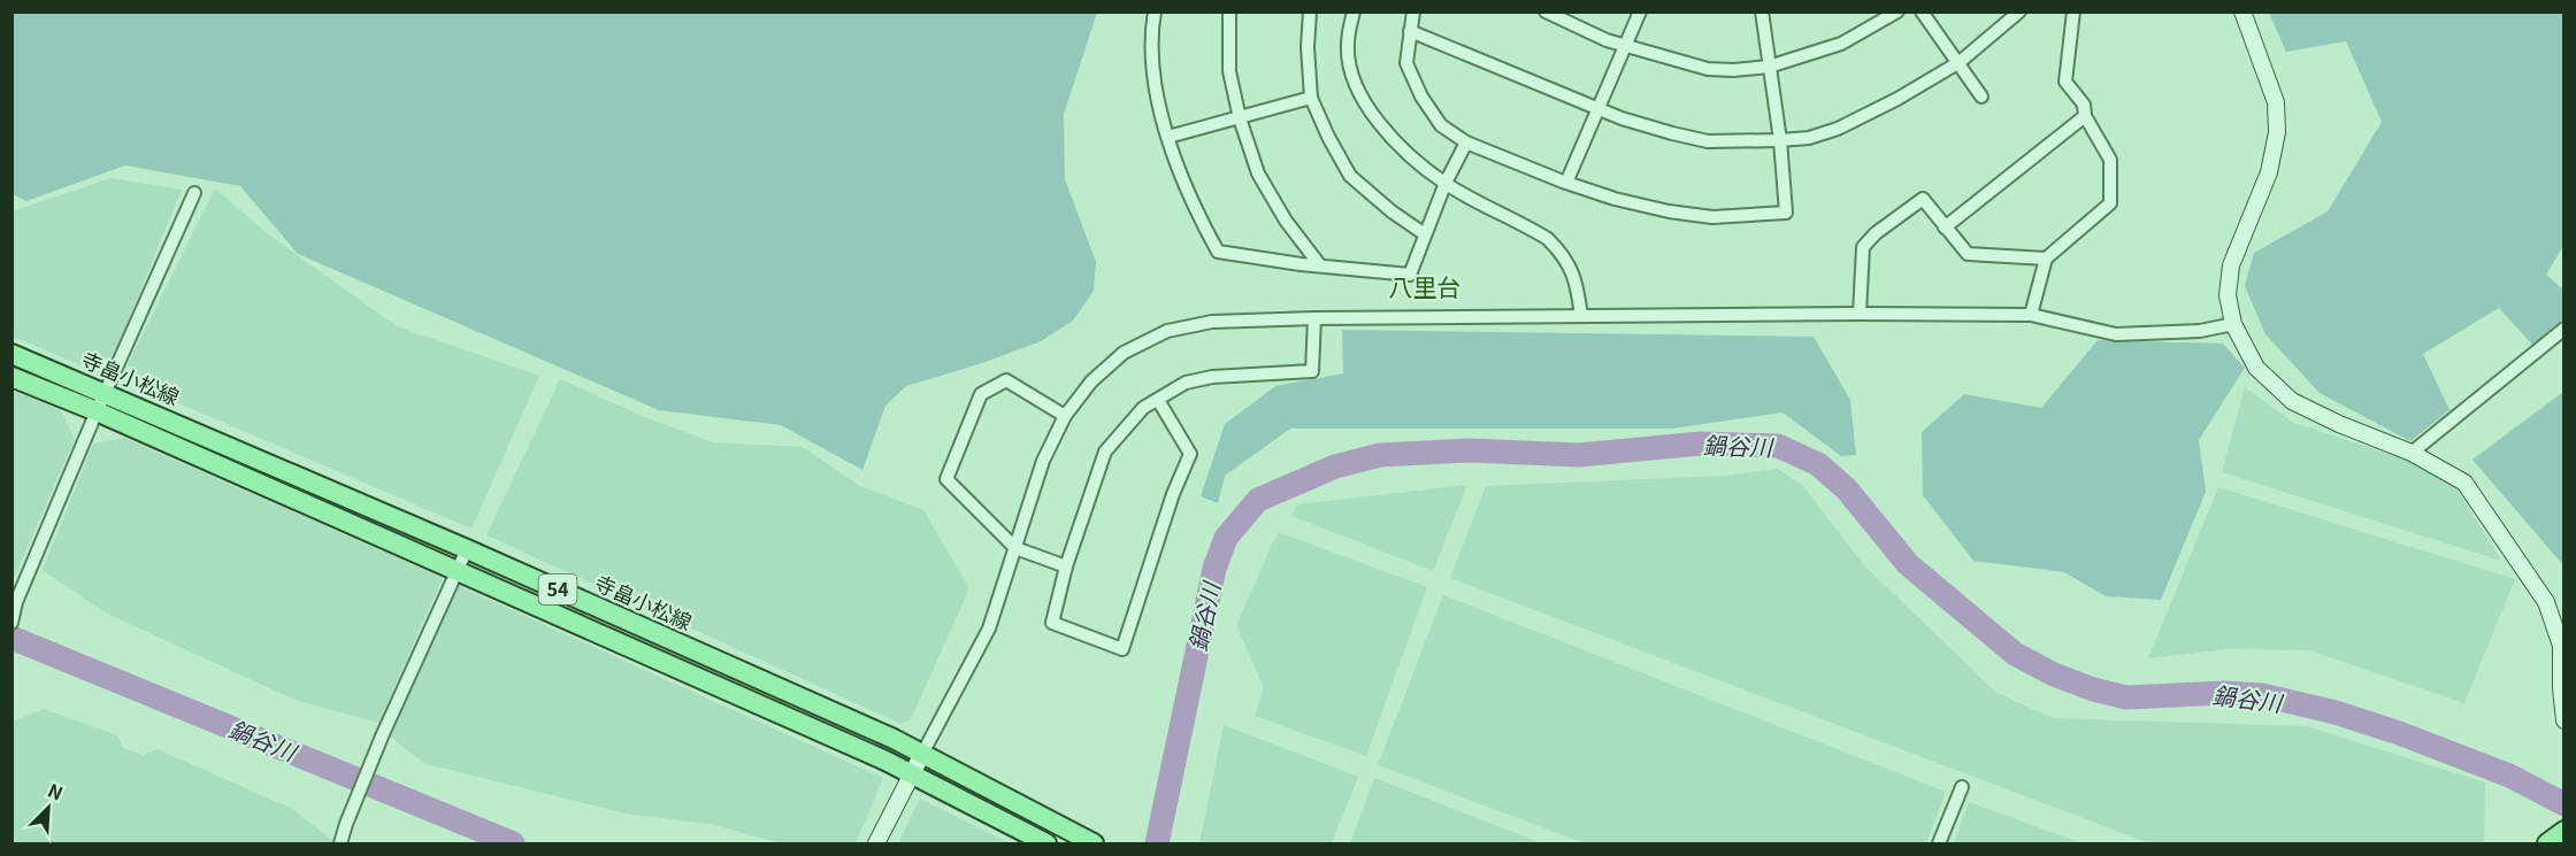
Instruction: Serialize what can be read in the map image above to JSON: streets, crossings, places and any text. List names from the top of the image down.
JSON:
{
  "streets": {
    "main road": ["寺畠小松線", "54"]
  },
  "districts": ["八里台"],
  "water": ["鍋谷川"],
  "north": "top right"
}
